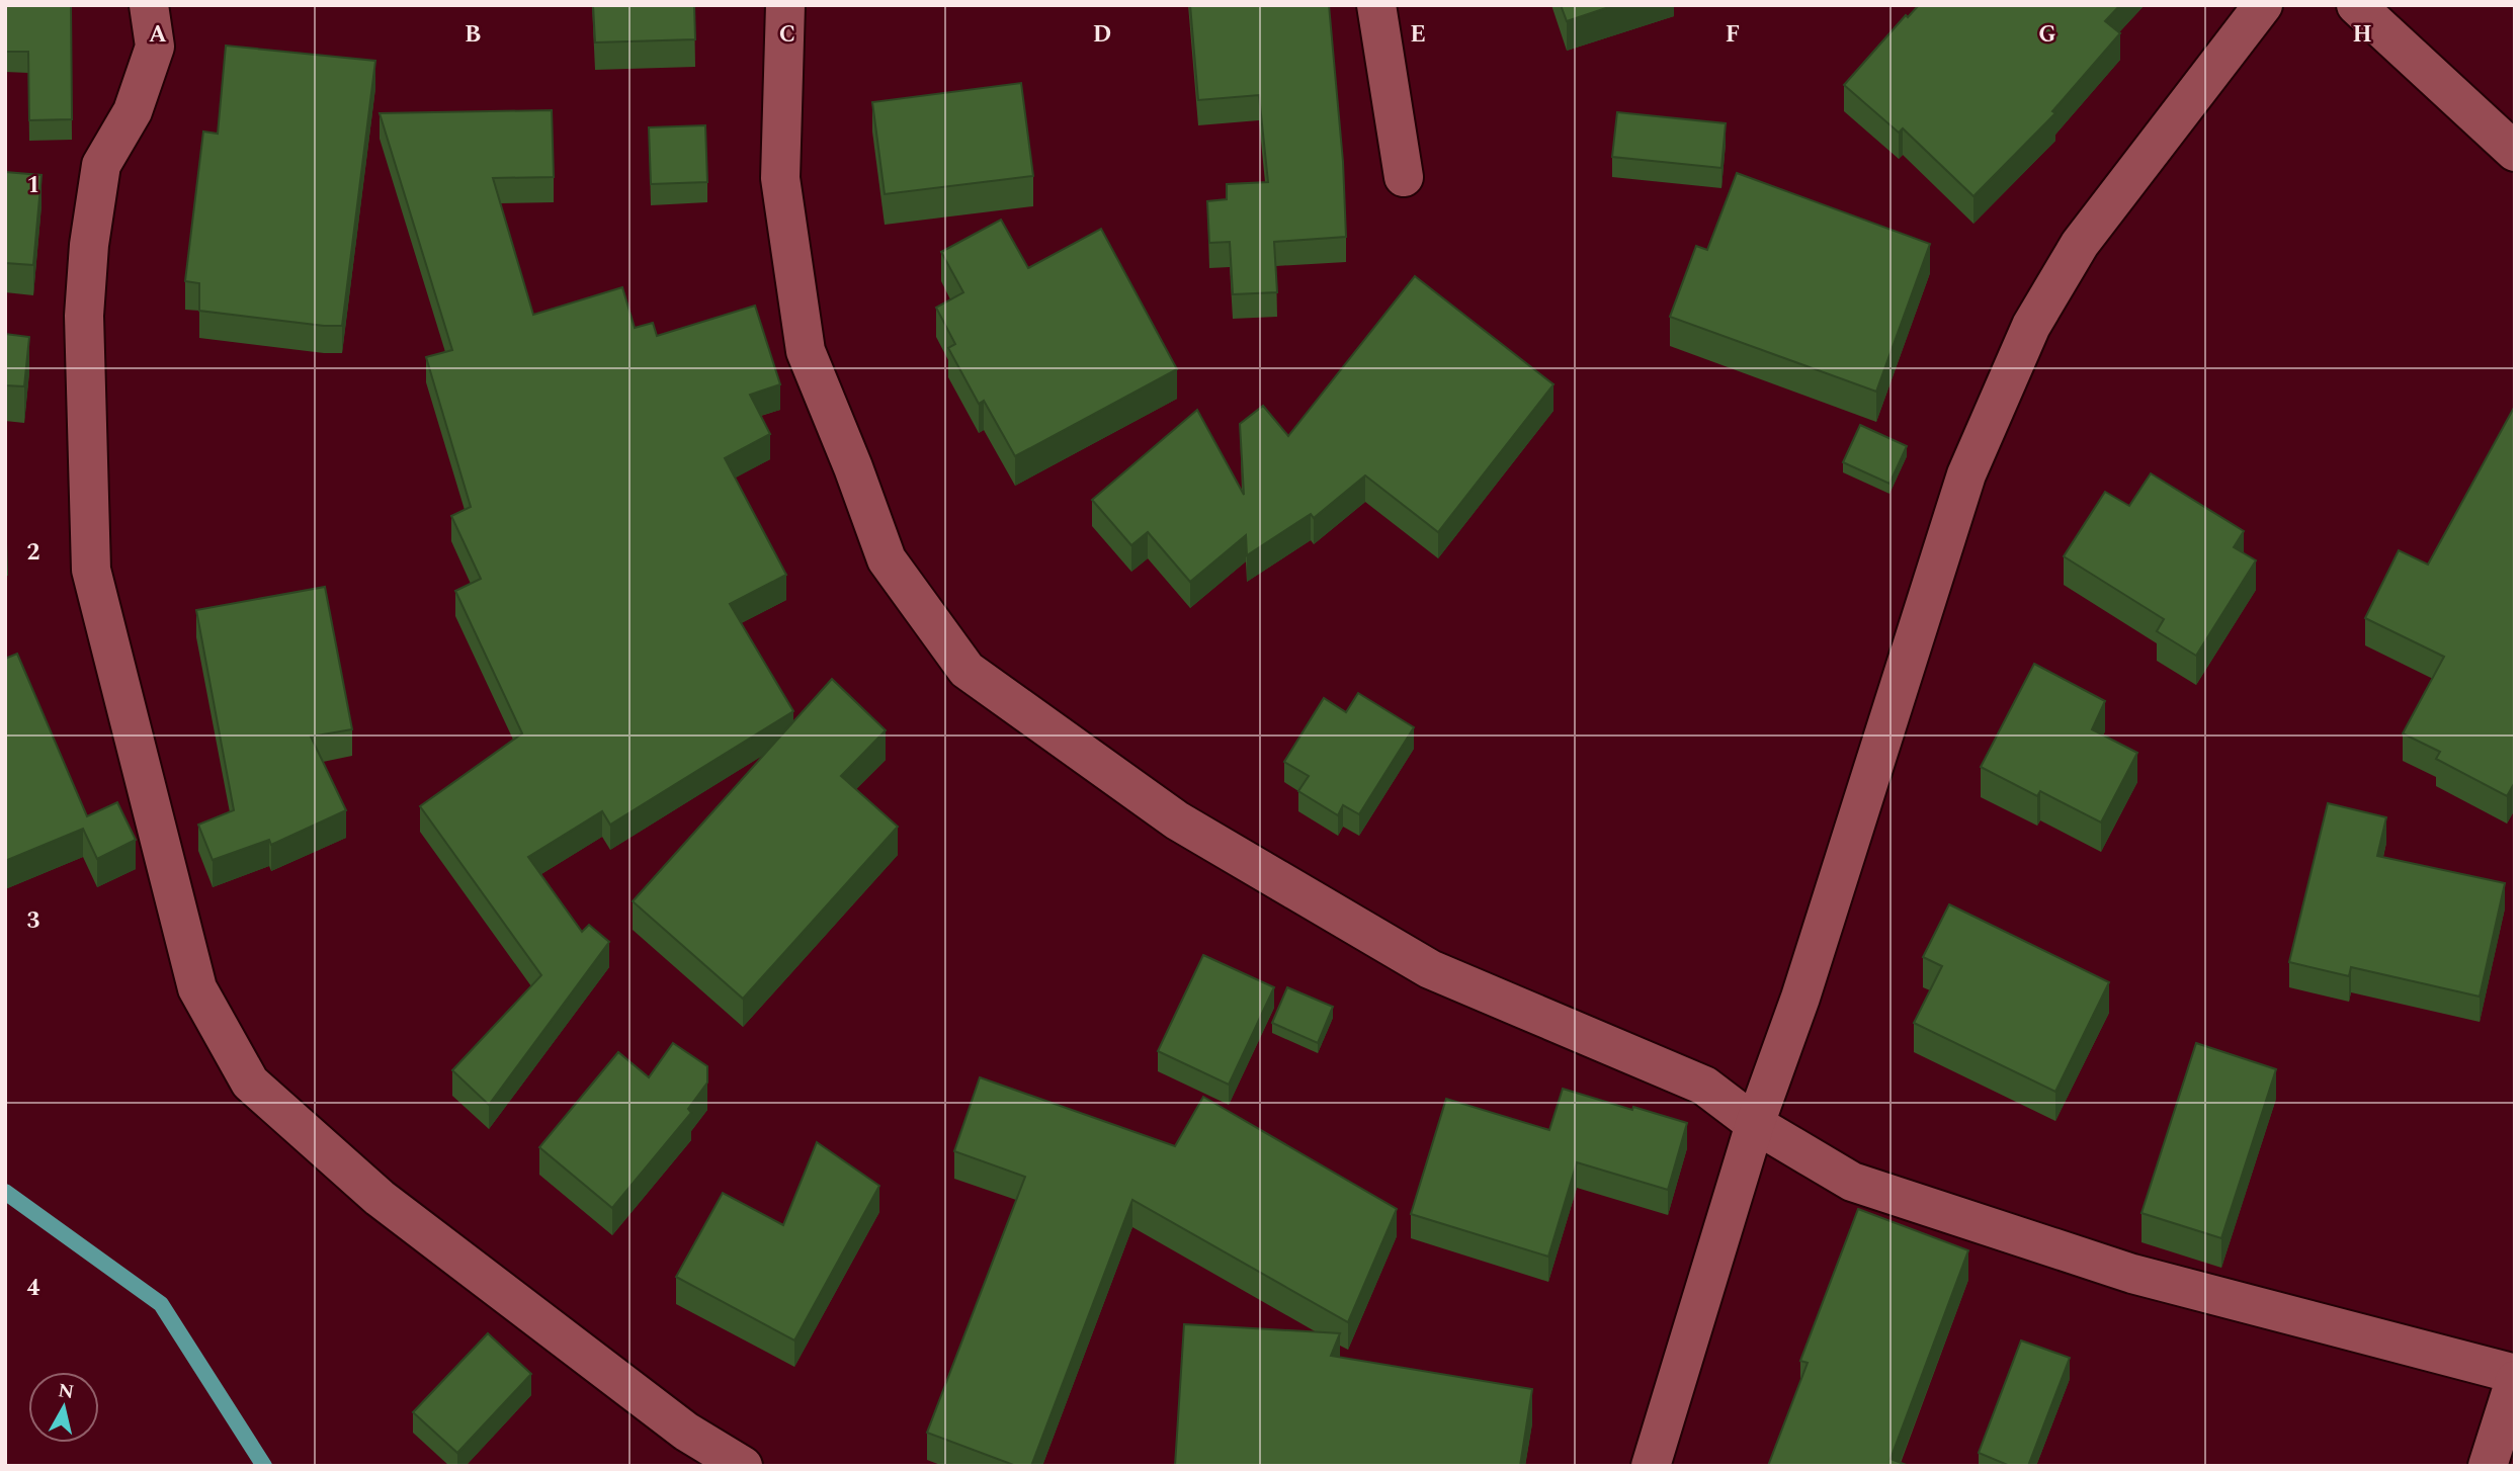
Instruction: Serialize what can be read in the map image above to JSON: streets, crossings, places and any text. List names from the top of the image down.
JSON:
{
  "north": "top",
  "grid": {
    "columns": [
      "A",
      "B",
      "C",
      "D",
      "E",
      "F",
      "G",
      "H"
    ],
    "rows": [
      "1",
      "2",
      "3",
      "4"
    ]
  }
}
